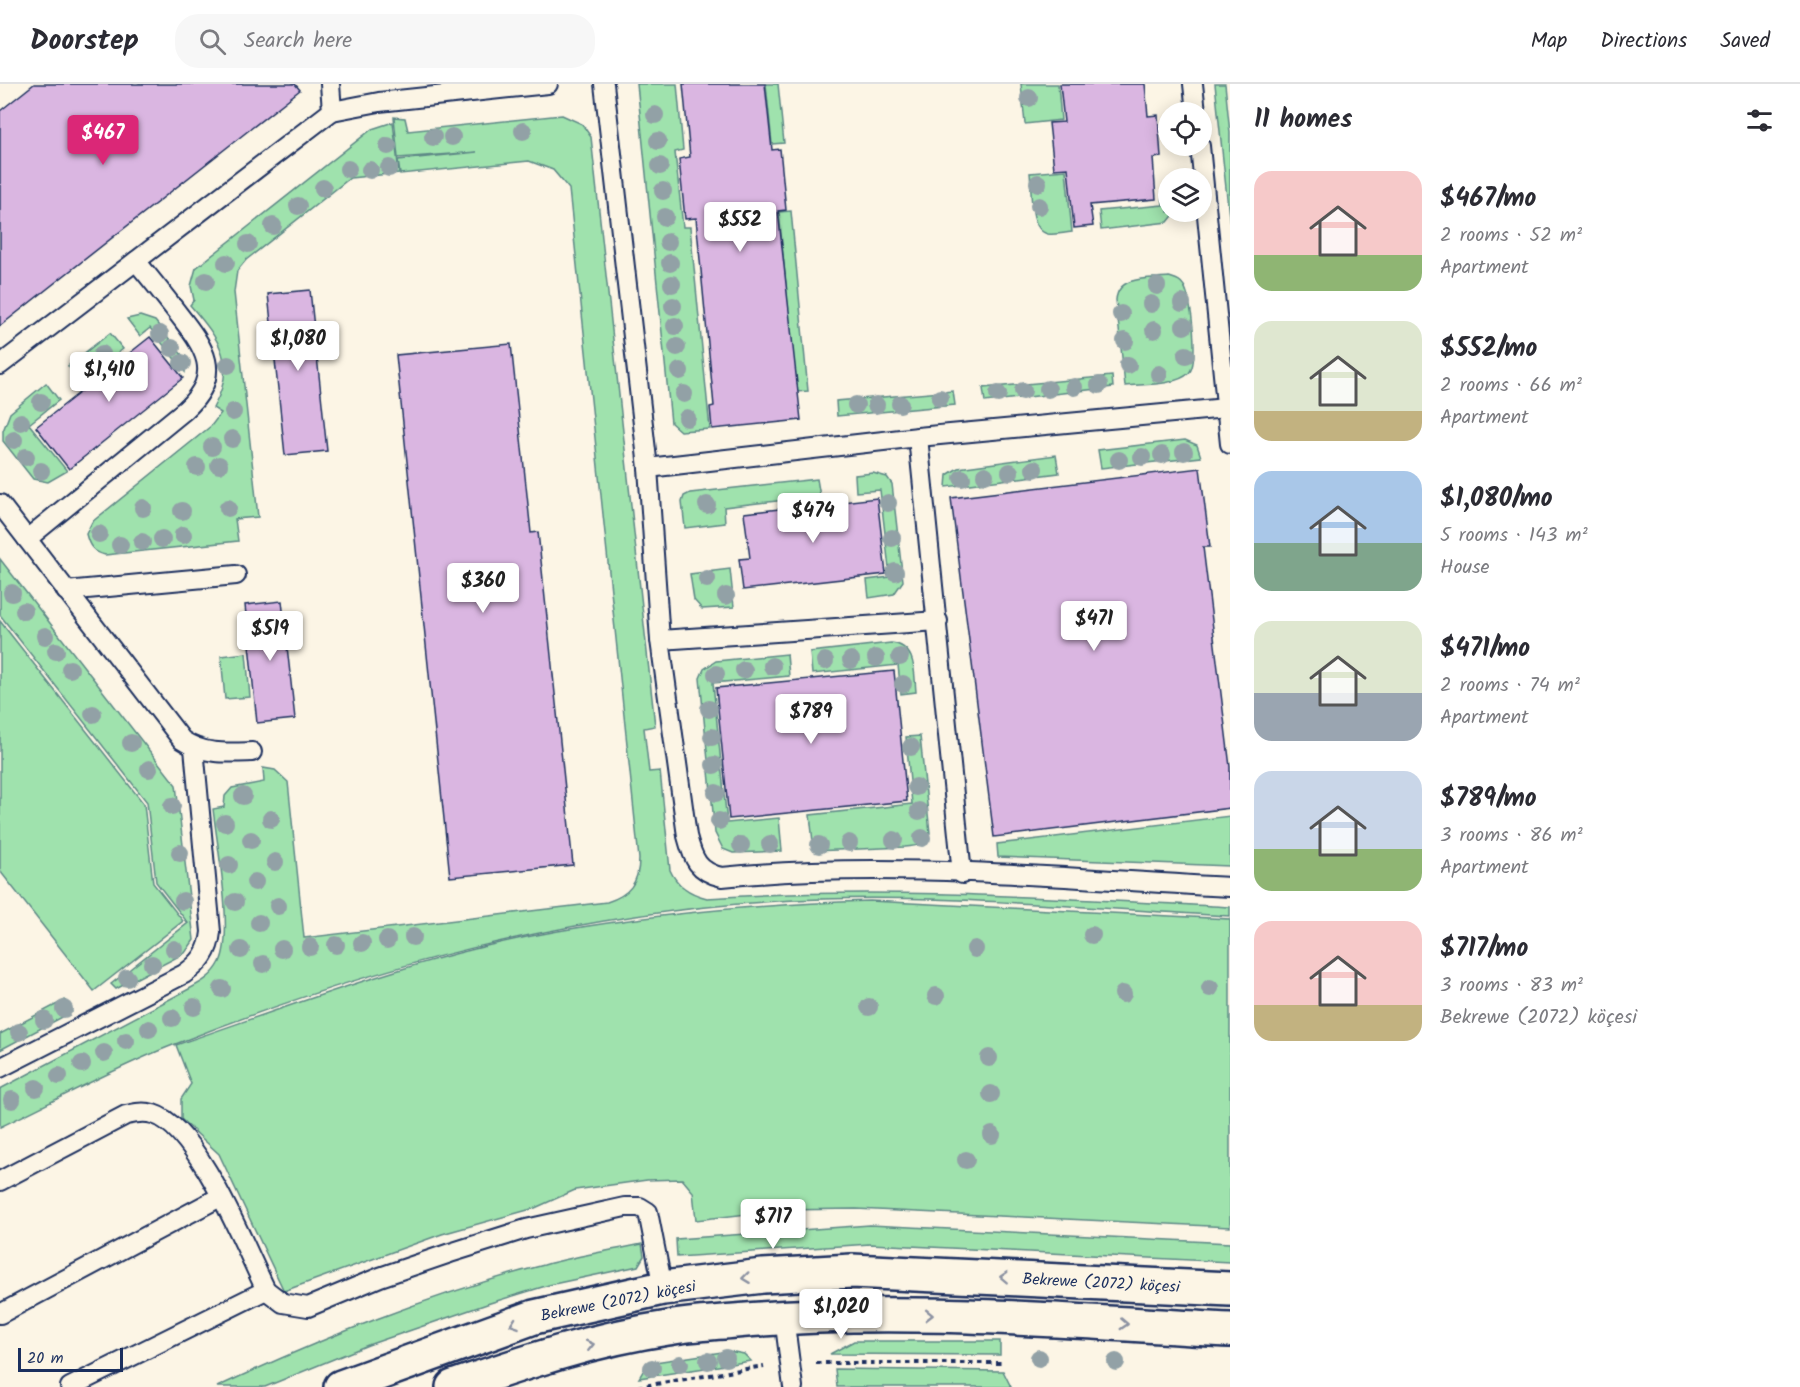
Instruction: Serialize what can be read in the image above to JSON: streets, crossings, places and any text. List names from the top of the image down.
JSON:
{
  "streets": {
    "main road": ["Bekrewe (2072) köçesi"]
  },
  "scale_bar": "20 m",
  "page": {
    "header": "Doorstep",
    "search": "Search here",
    "nav": ["Map", "Directions", "Saved"],
    "heading": "11 homes",
    "price": [
      "$467",
      "$552",
      "$1,080",
      "$1,410",
      "$474",
      "$360",
      "$471",
      "$519",
      "$789",
      "$717",
      "$1,020"
    ],
    "list": [
      {
        "name": "$467/mo",
        "note": "2 rooms · 52 m² · Apartment"
      },
      {
        "name": "$552/mo",
        "note": "2 rooms · 66 m² · Apartment"
      },
      {
        "name": "$1,080/mo",
        "note": "5 rooms · 143 m² · House"
      },
      {
        "name": "$471/mo",
        "note": "2 rooms · 74 m² · Apartment"
      },
      {
        "name": "$789/mo",
        "note": "3 rooms · 86 m² · Apartment"
      },
      {
        "name": "$717/mo",
        "note": "3 rooms · 83 m² · Bekrewe (2072) köçesi"
      }
    ],
    "scale": "20 m"
  }
}
